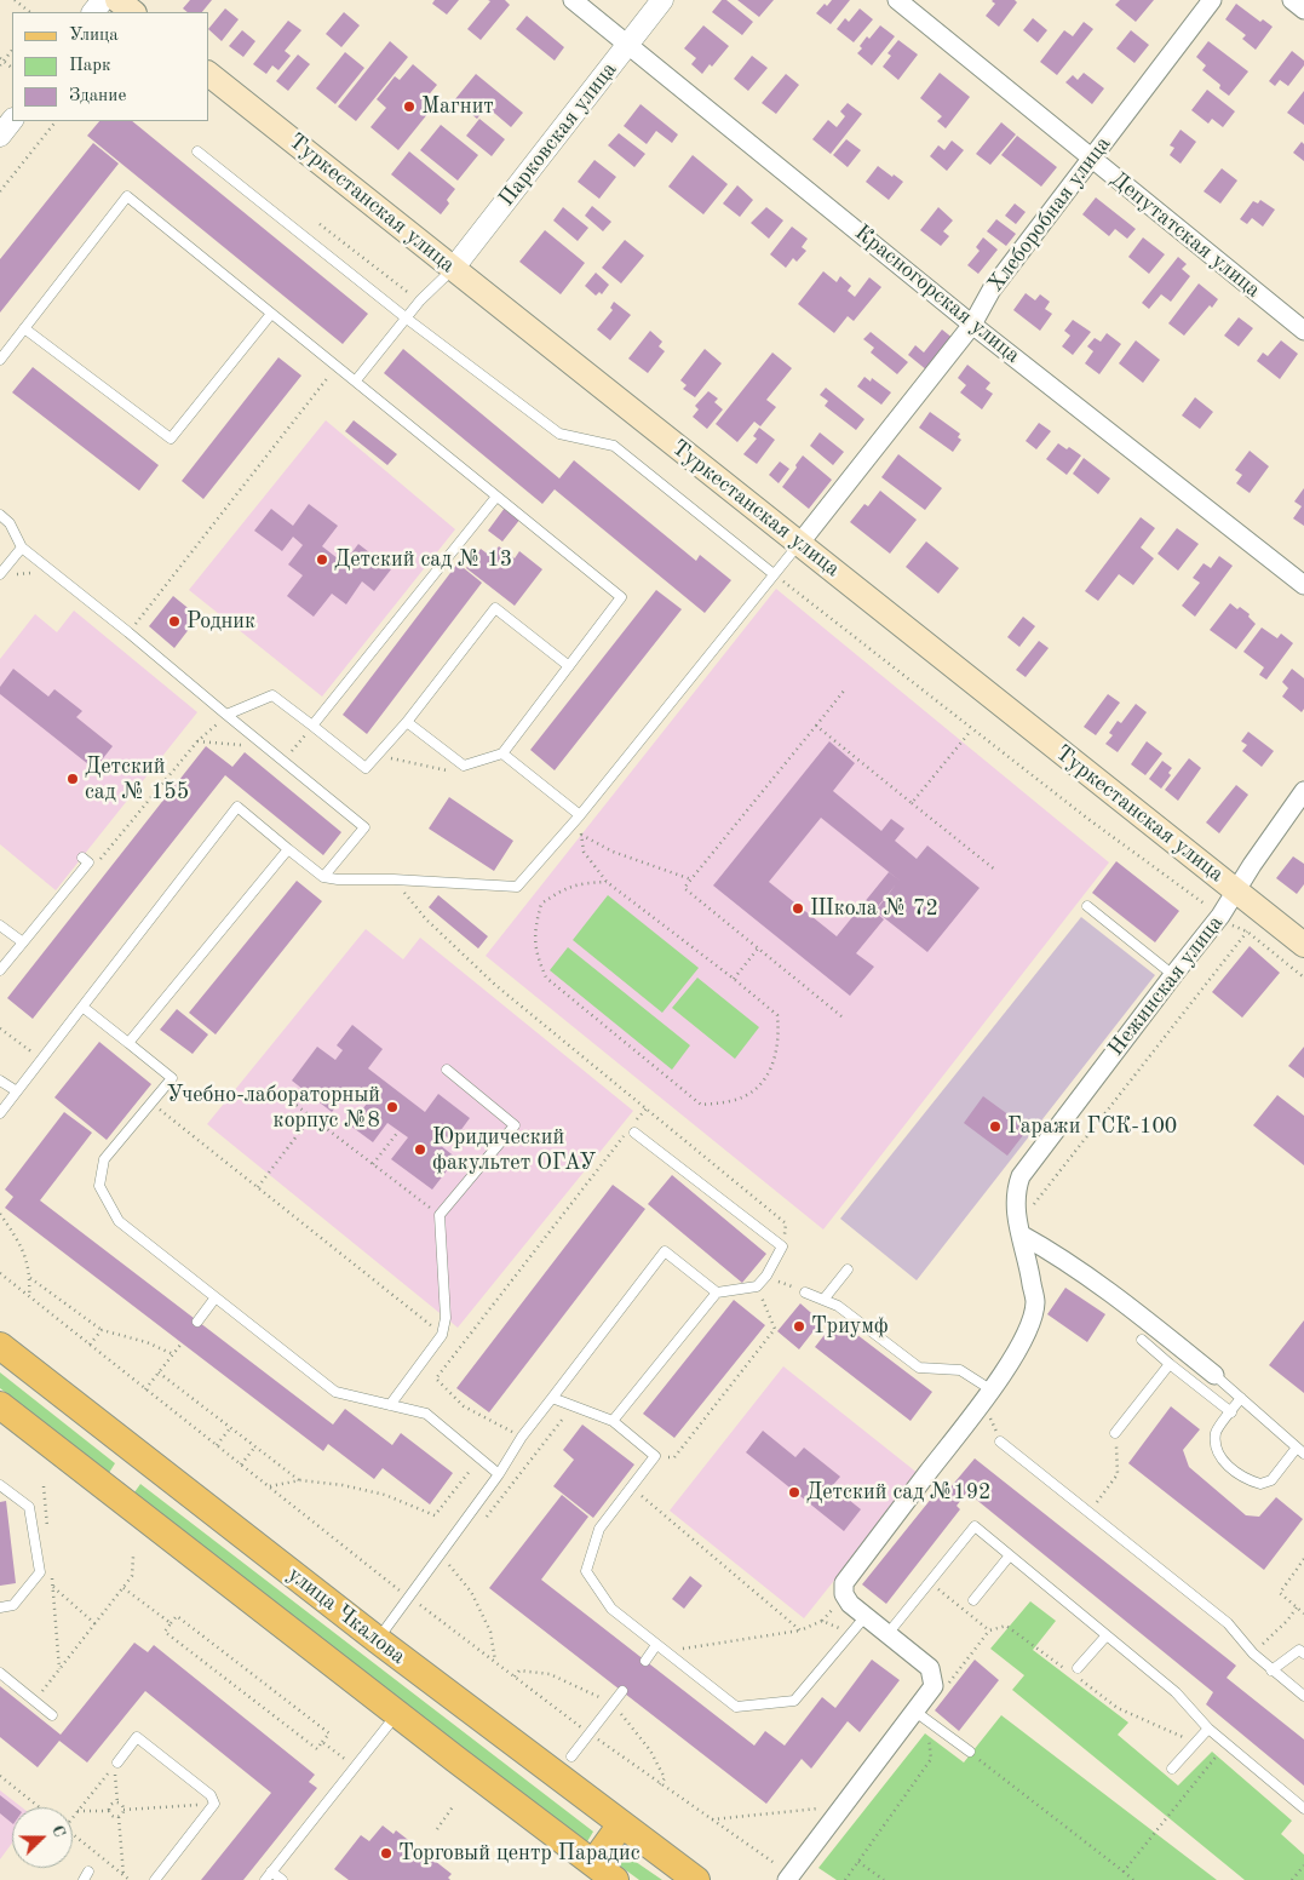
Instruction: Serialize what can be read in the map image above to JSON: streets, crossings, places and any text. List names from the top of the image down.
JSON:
{
  "streets": {
    "main road": ["Туркестанская улица", "улица Чкалова"],
    "street": [
      "Парковская улица",
      "Хлеборобная улица",
      "Депутатская улица",
      "Красногорская улица",
      "Нежинская улица"
    ]
  },
  "crossings": [
    ["Парковская улица", "Туркестанская улица"],
    ["Парковская улица", "Красногорская улица"],
    ["Туркестанская улица", "Хлеборобная улица"],
    ["Туркестанская улица", "Нежинская улица"],
    ["Хлеборобная улица", "Депутатская улица"],
    ["Хлеборобная улица", "Красногорская улица"]
  ],
  "places": [
    "Магнит",
    "Детский сад № 13",
    "Родник",
    "Детский сад № 155",
    "Школа № 72",
    "Учебно-лабораторный корпус №8",
    "Гаражи ГСК-100",
    "Юридический факультет ОГАУ",
    "Триумф",
    "Детский сад №192",
    "Торговый центр Парадис"
  ],
  "legend": ["Улица", "Парк", "Здание"],
  "north": "right"
}
